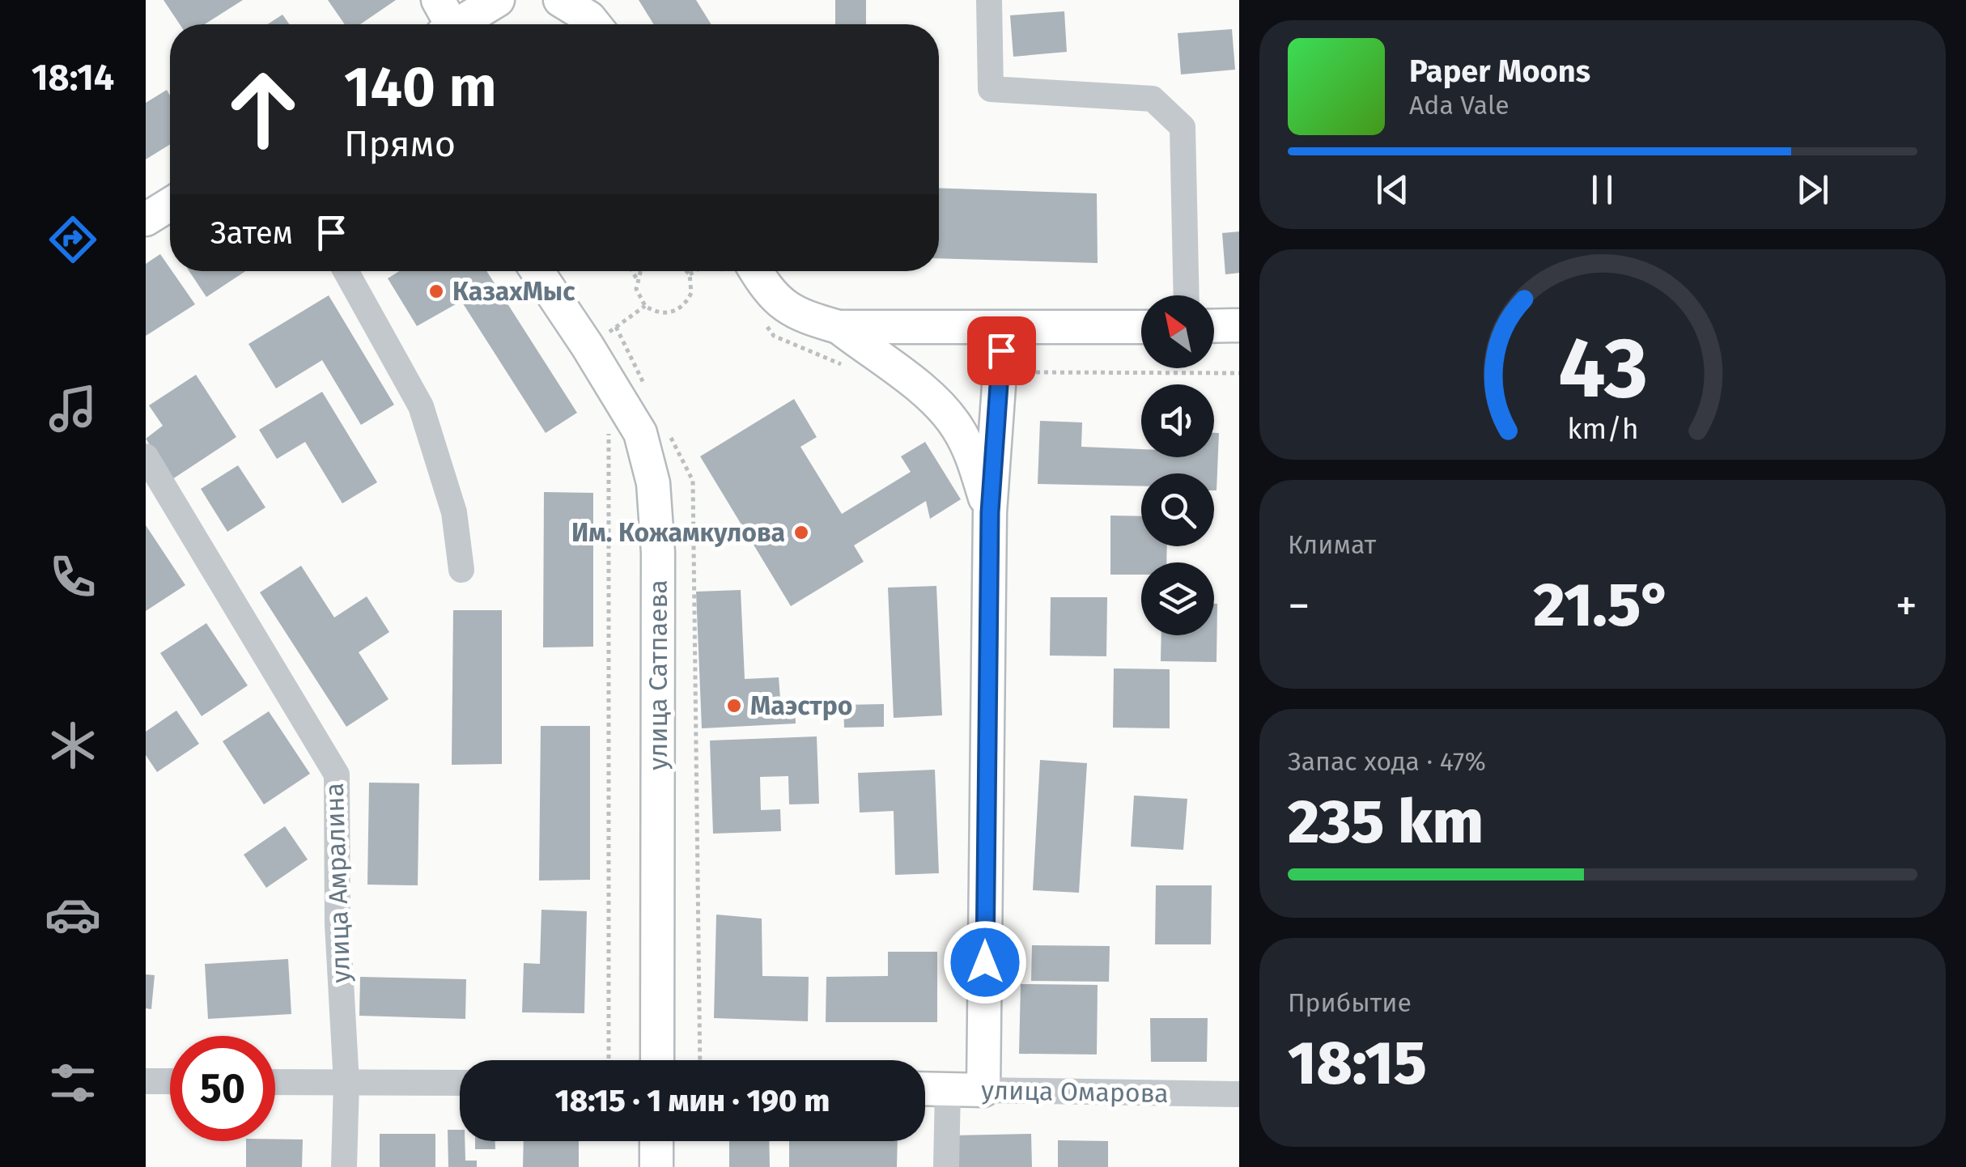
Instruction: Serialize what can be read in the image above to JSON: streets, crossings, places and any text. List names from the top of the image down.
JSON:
{
  "streets": {
    "main road": ["улица Сатпаева", "улица Омарова"],
    "street": ["улица Амралина"]
  },
  "places": ["КазахМыс", "Им. Кожамкулова", "Маэстро"],
  "north": "top left",
  "page": {
    "tabs": "18:14",
    "turn": ["140 m", "Прямо"],
    "song": ["Paper Moons", "Ada Vale"],
    "then": "Затем",
    "tile": [
      "Климат",
      ["Запас хода · 47%", "235 km"],
      ["Прибытие", "18:15"]
    ],
    "heat": ["−", "21.5°", "+"],
    "limit": "50",
    "trip": "18:15 · 1 мин · 190 m",
    "gauge": ["43", "km/h"]
  }
}
